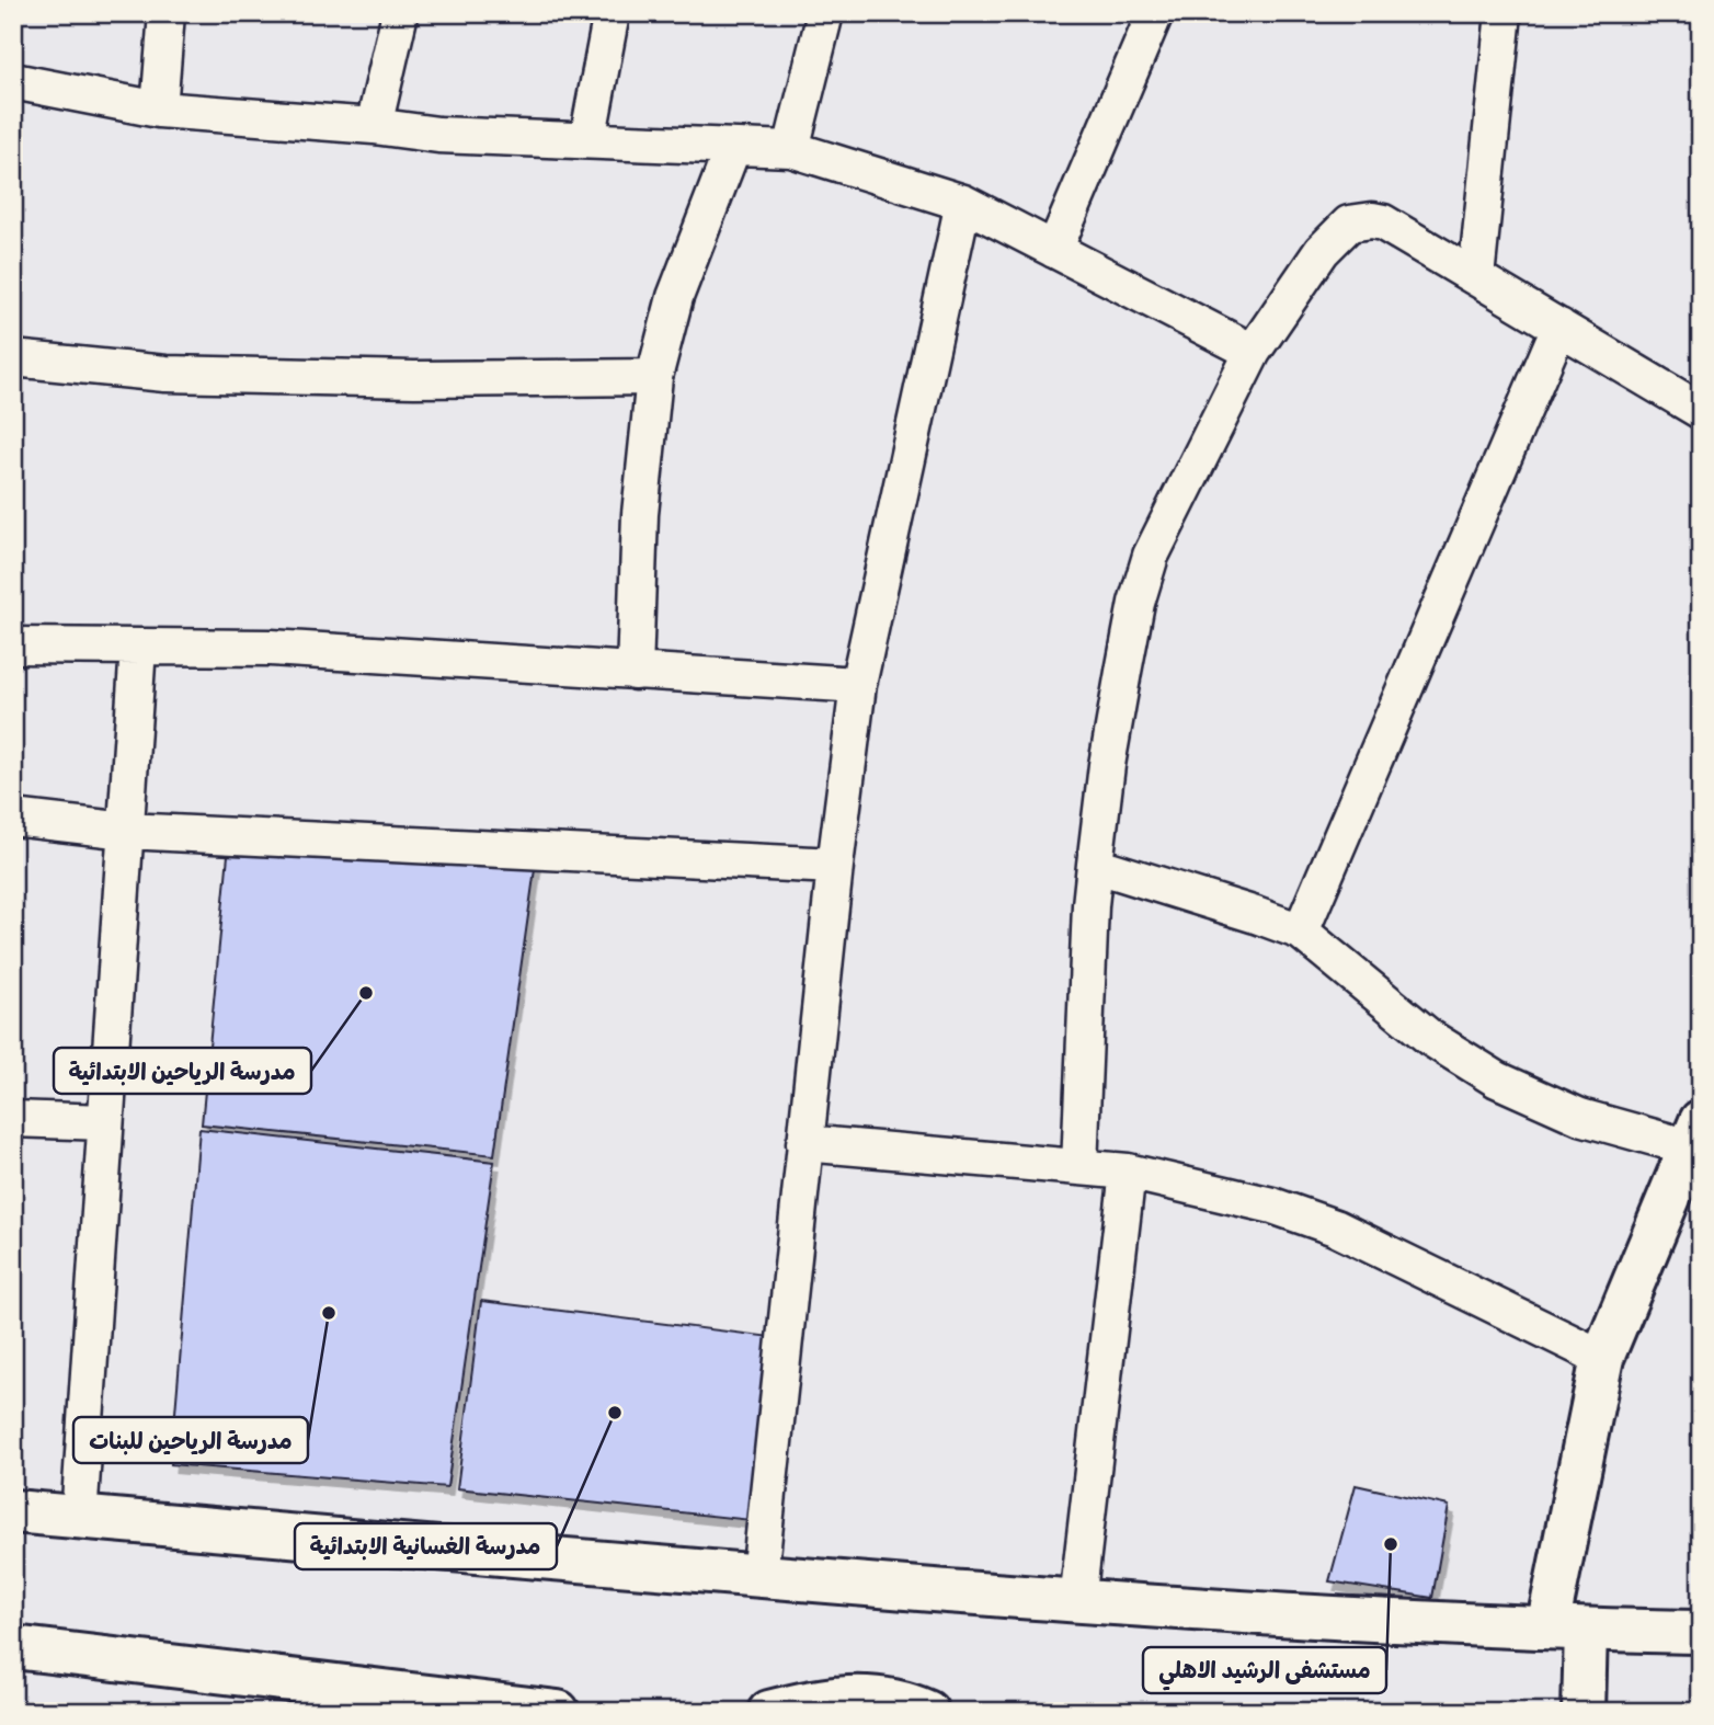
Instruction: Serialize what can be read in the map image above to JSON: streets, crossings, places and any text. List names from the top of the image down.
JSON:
{
  "places": [
    "مدرسة الرياحين الابتدائية",
    "مدرسة الرياحين للبنات",
    "مدرسة الغسانية الابتدائية",
    "مستشفى الرشيد الاهلي"
  ]
}
